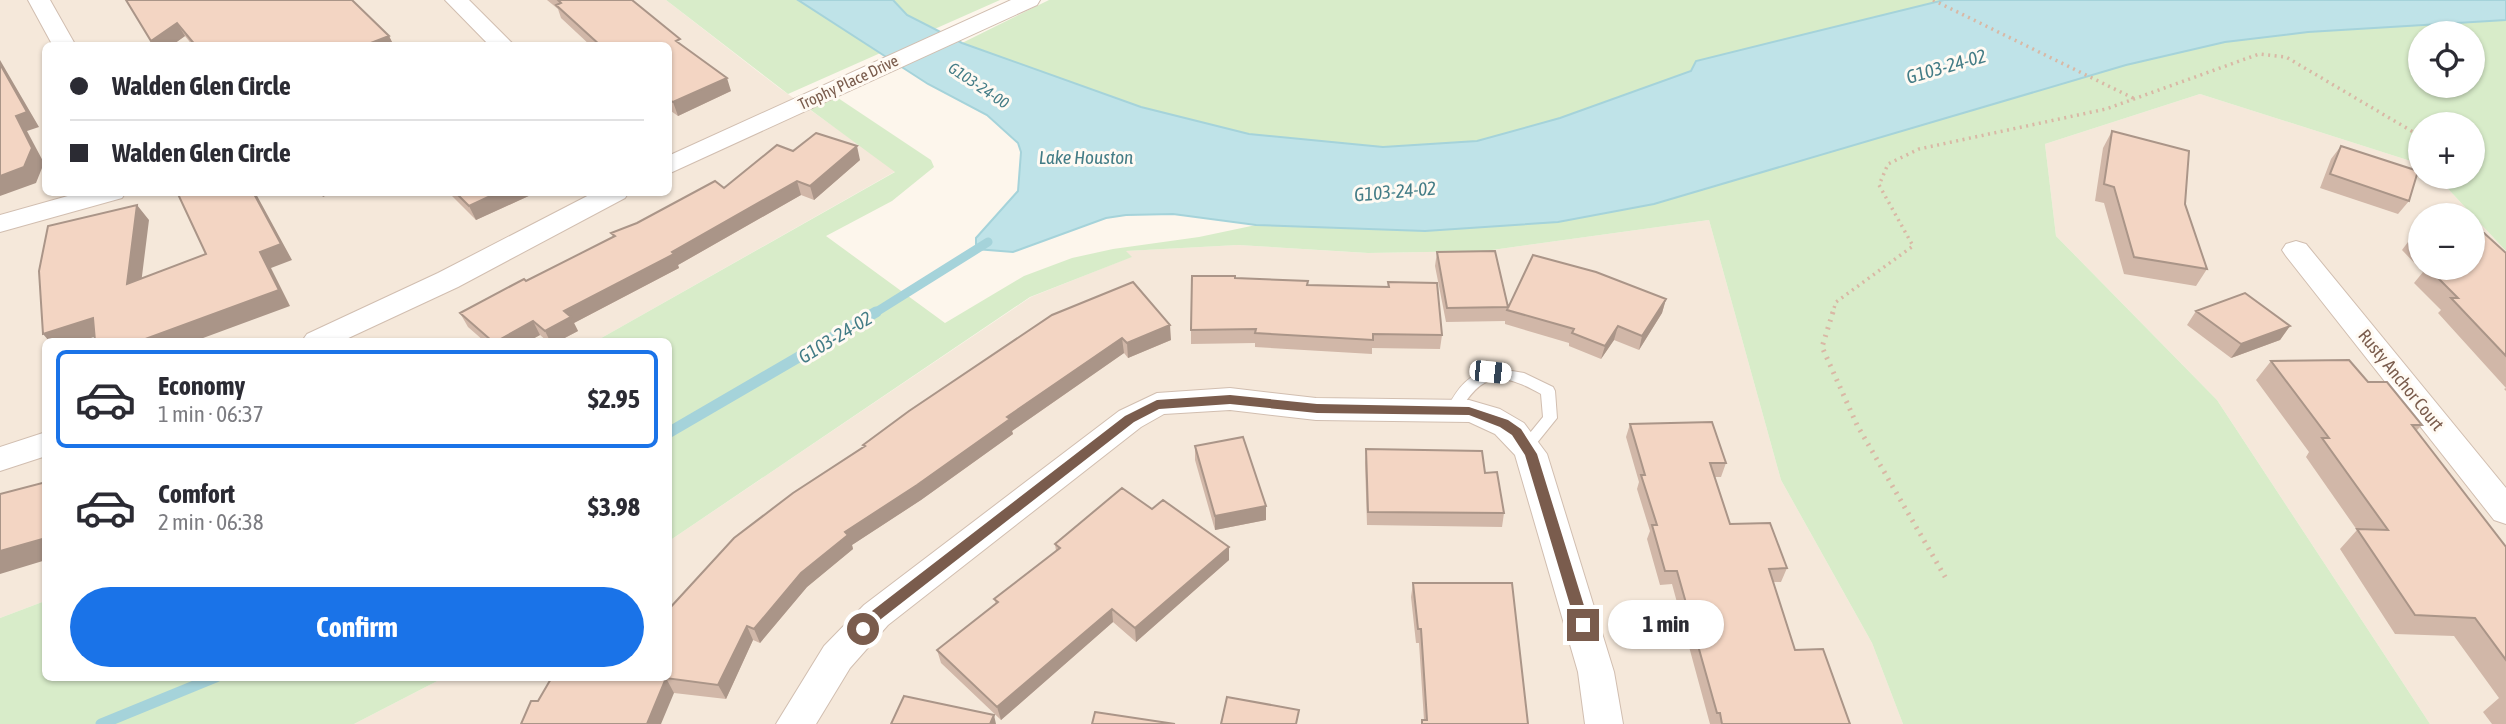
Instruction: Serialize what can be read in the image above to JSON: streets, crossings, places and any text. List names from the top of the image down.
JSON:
{
  "streets": {
    "street": ["Trophy Place Drive", "Rusty Anchor Court"]
  },
  "water": ["G103-24-02", "G103-24-00", "Lake Houston"],
  "page": {
    "map_buttons": ["+", "−"],
    "banner": ["Walden Glen Circle", "Walden Glen Circle"],
    "list": [
      {
        "name": "Economy",
        "note": "1 min · 06:37",
        "value": "$2.95"
      },
      {
        "name": "Comfort",
        "note": "2 min · 06:38",
        "value": "$3.98"
      }
    ],
    "buttons": "Confirm",
    "bubble": "1 min"
  }
}
